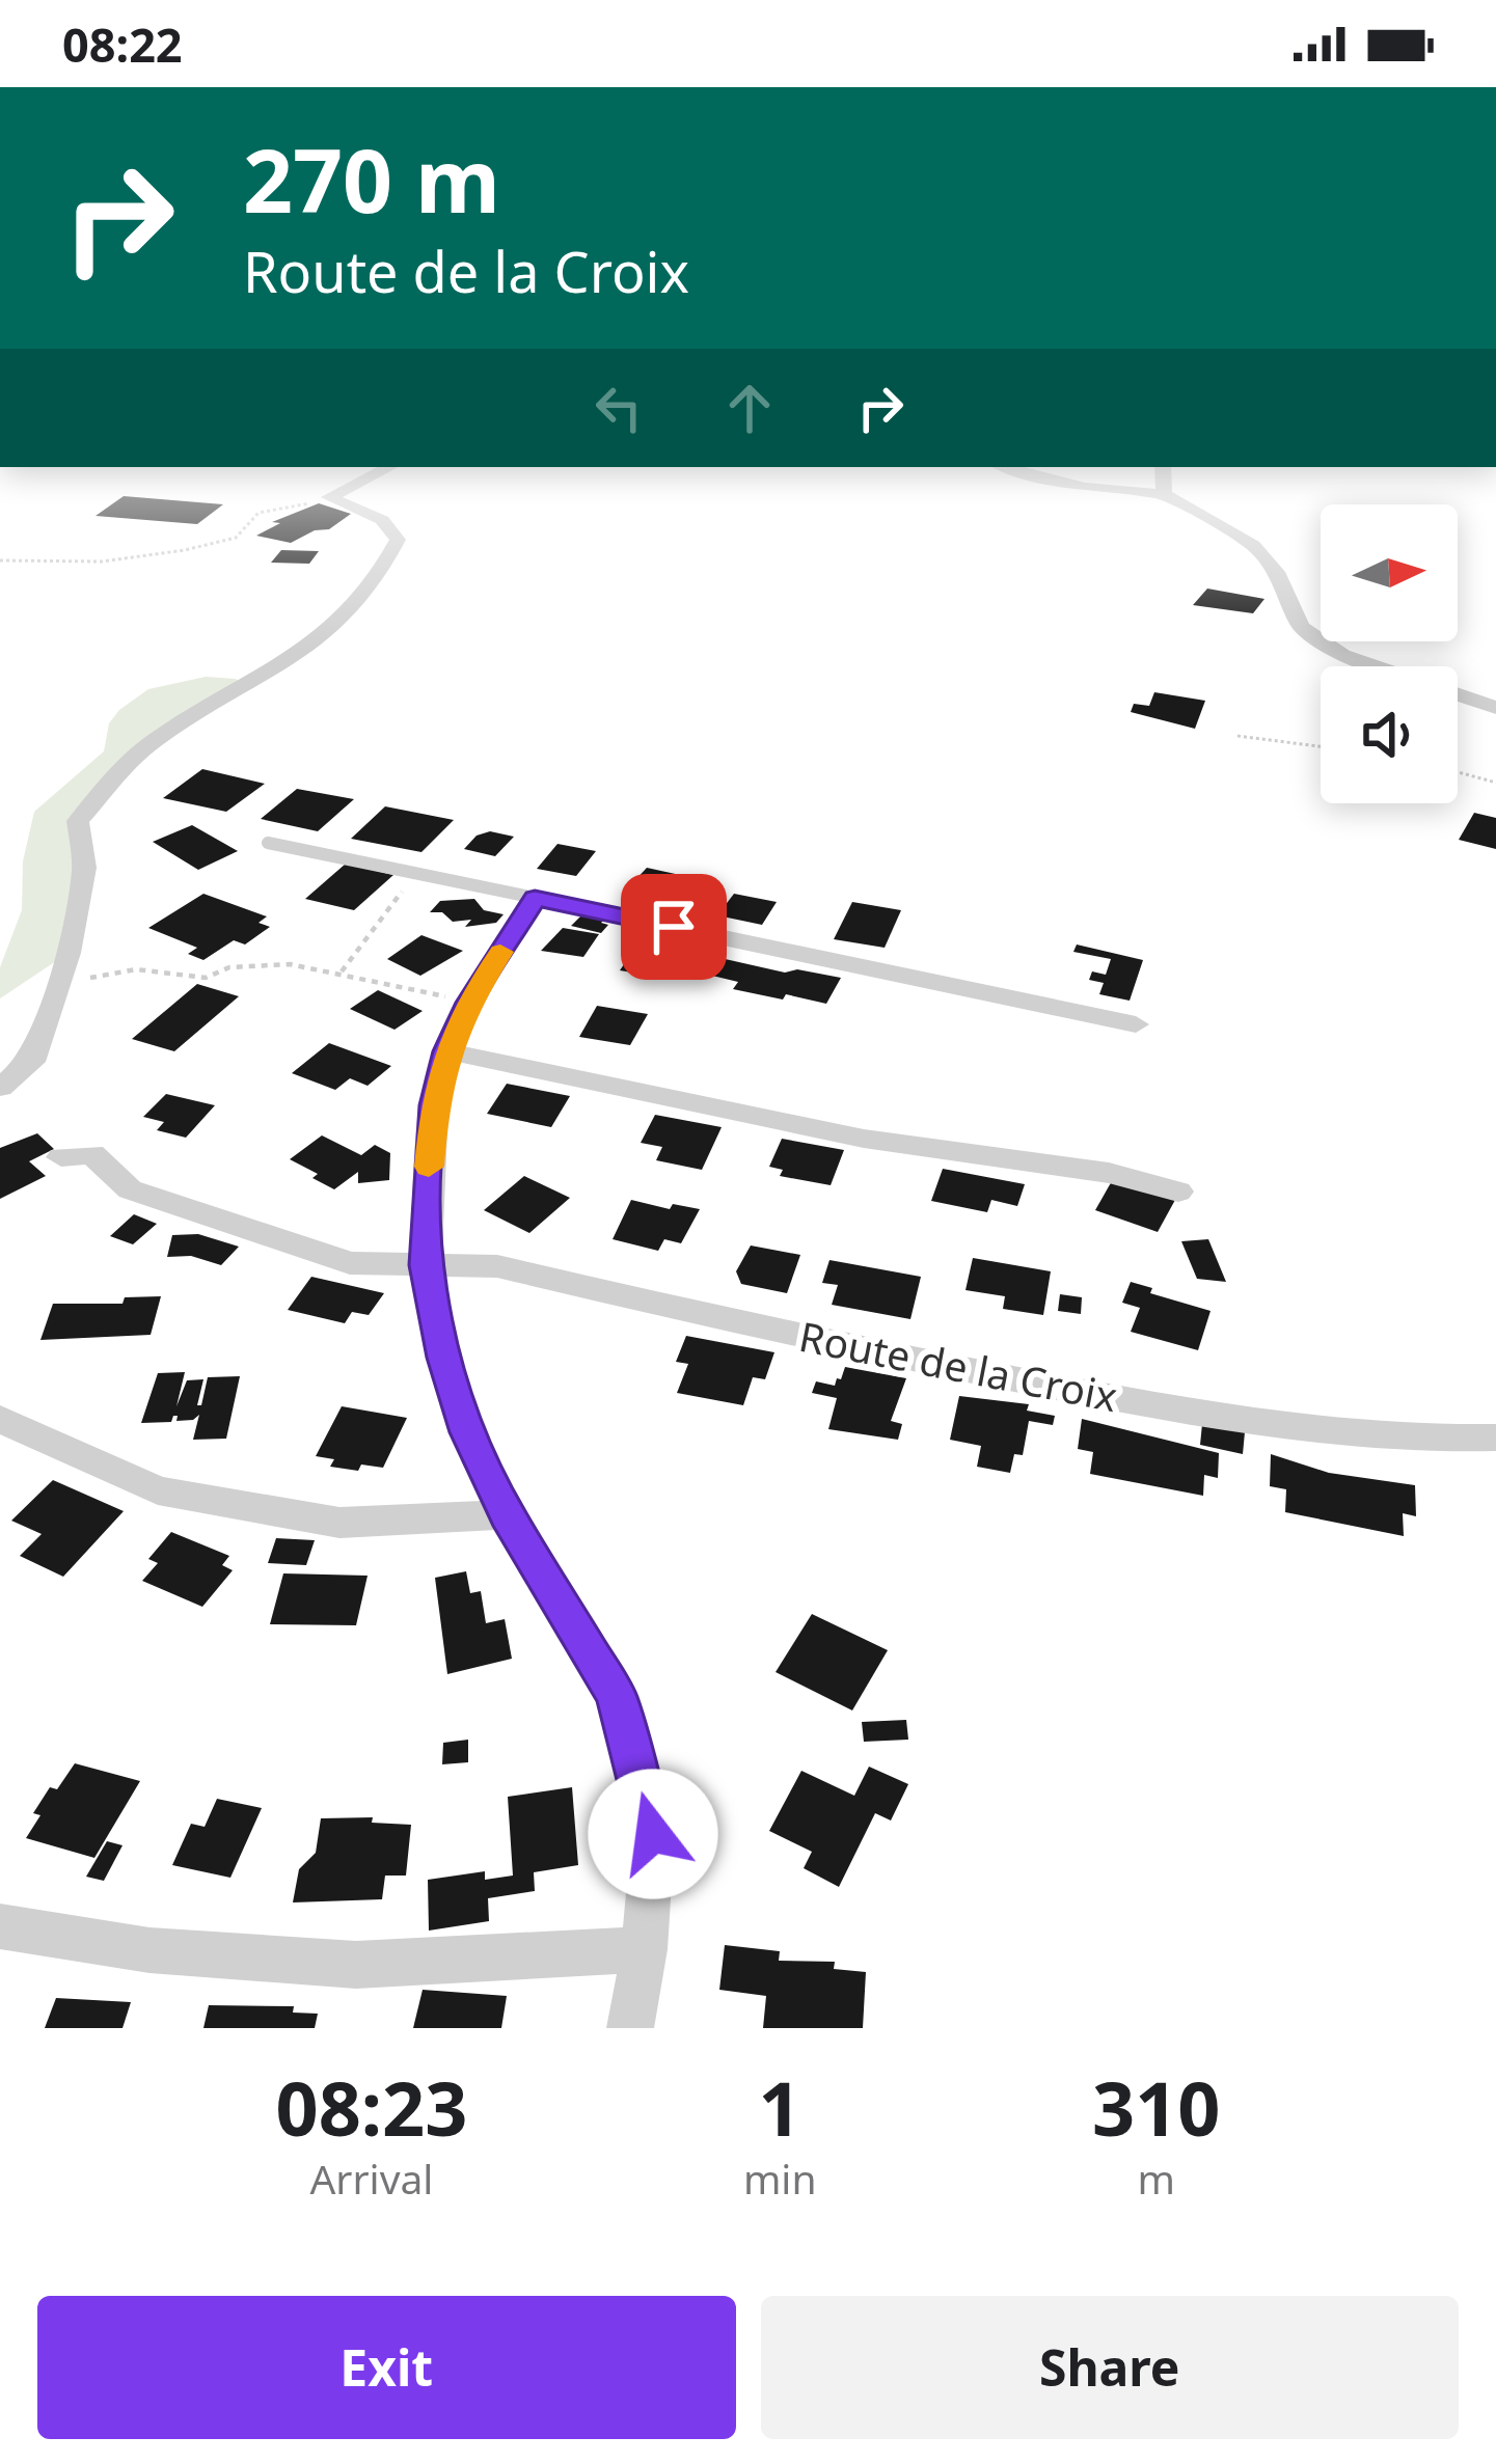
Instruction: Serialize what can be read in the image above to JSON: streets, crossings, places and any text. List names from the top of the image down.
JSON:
{
  "streets": {
    "street": ["Route de la Croix"]
  },
  "north": "right",
  "page": {
    "status": "08:22",
    "turn": ["270 m", "Route de la Croix"],
    "eta": [
      "08:23",
      "Arrival",
      "1",
      "min",
      "310",
      "m"
    ],
    "buttons": ["Exit", "Share"]
  }
}
